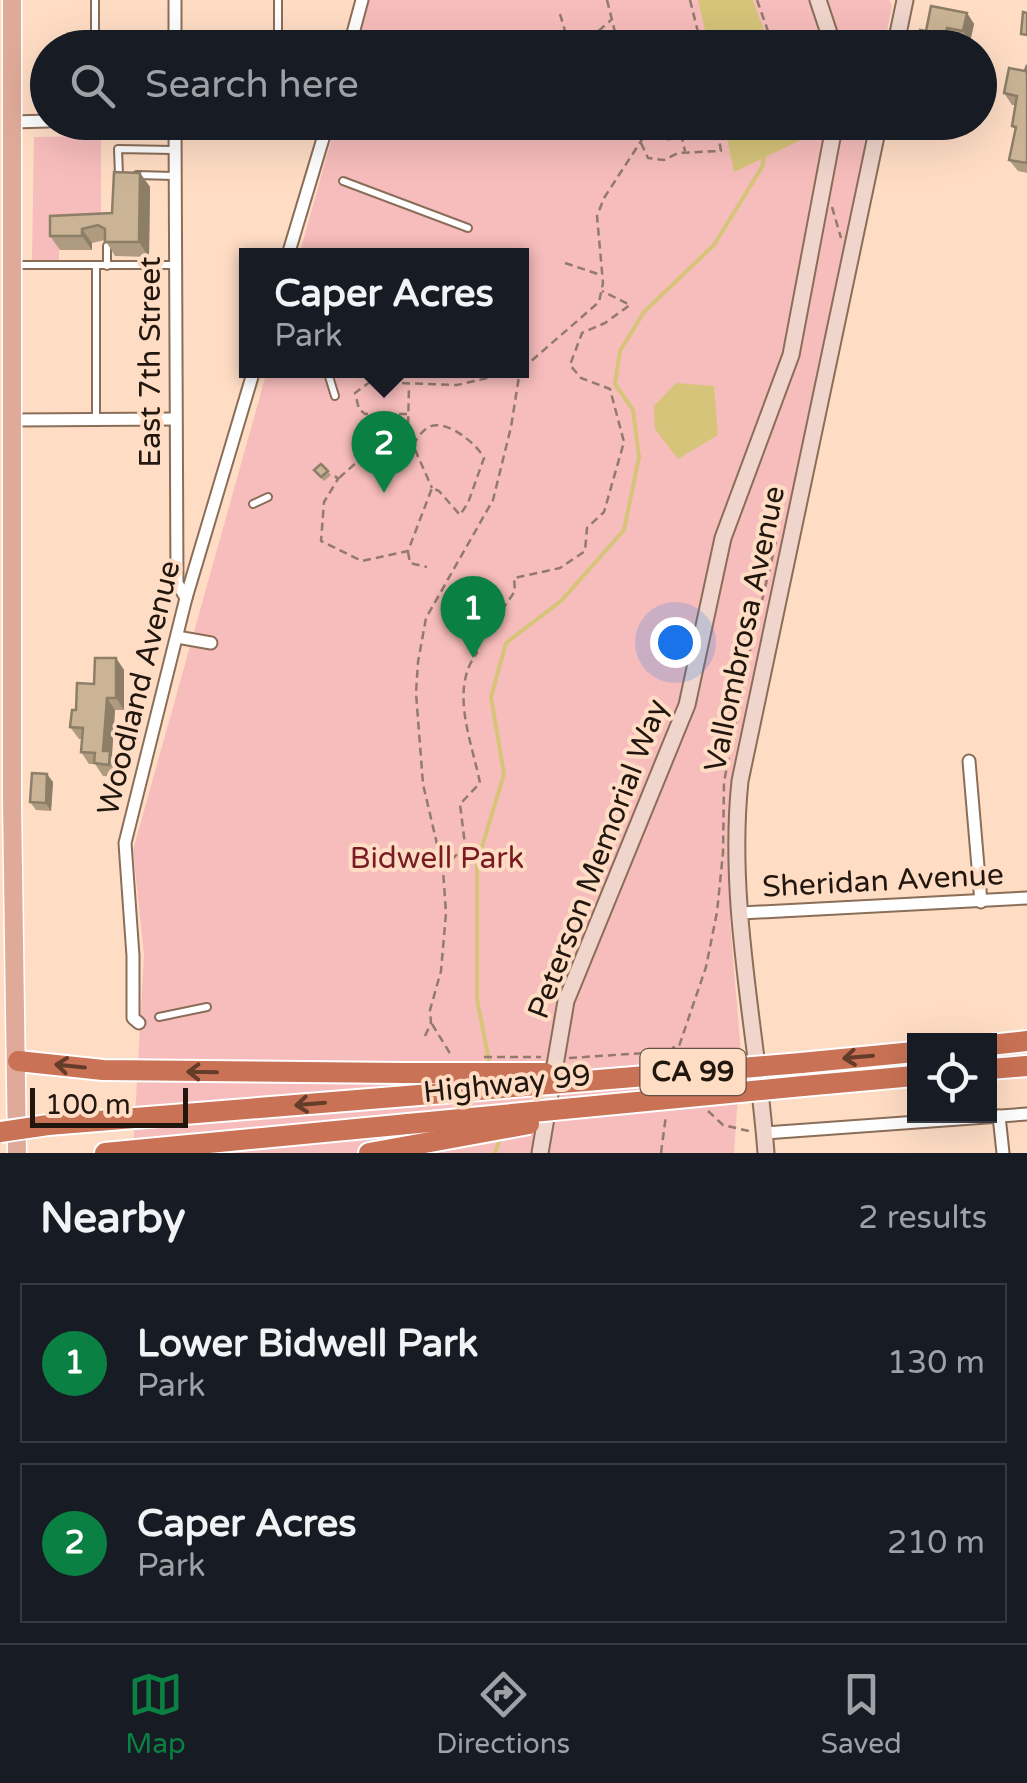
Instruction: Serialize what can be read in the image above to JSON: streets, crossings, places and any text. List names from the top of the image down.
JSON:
{
  "streets": {
    "highway": ["CA 99", "Highway 99"],
    "street": [
      "East 7th Street",
      "Vallombrosa Avenue",
      "Woodland Avenue",
      "Peterson Memorial Way",
      "Sheridan Avenue"
    ]
  },
  "crossings": [
    ["East 7th Street", "Woodland Avenue"],
    ["Vallombrosa Avenue", "Sheridan Avenue"]
  ],
  "parks": ["Bidwell Park"],
  "scale_bar": "100 m",
  "page": {
    "search": "Search here",
    "popup": ["Caper Acres", "Park"],
    "pins": ["2", "1"],
    "scale": "100 m",
    "heading": ["Nearby", "2 results"],
    "list": [
      {
        "mark": "1",
        "name": "Lower Bidwell Park",
        "note": "Park",
        "value": "130 m"
      },
      {
        "mark": "2",
        "name": "Caper Acres",
        "note": "Park",
        "value": "210 m"
      }
    ],
    "nav": ["Map", "Directions", "Saved"]
  }
}
